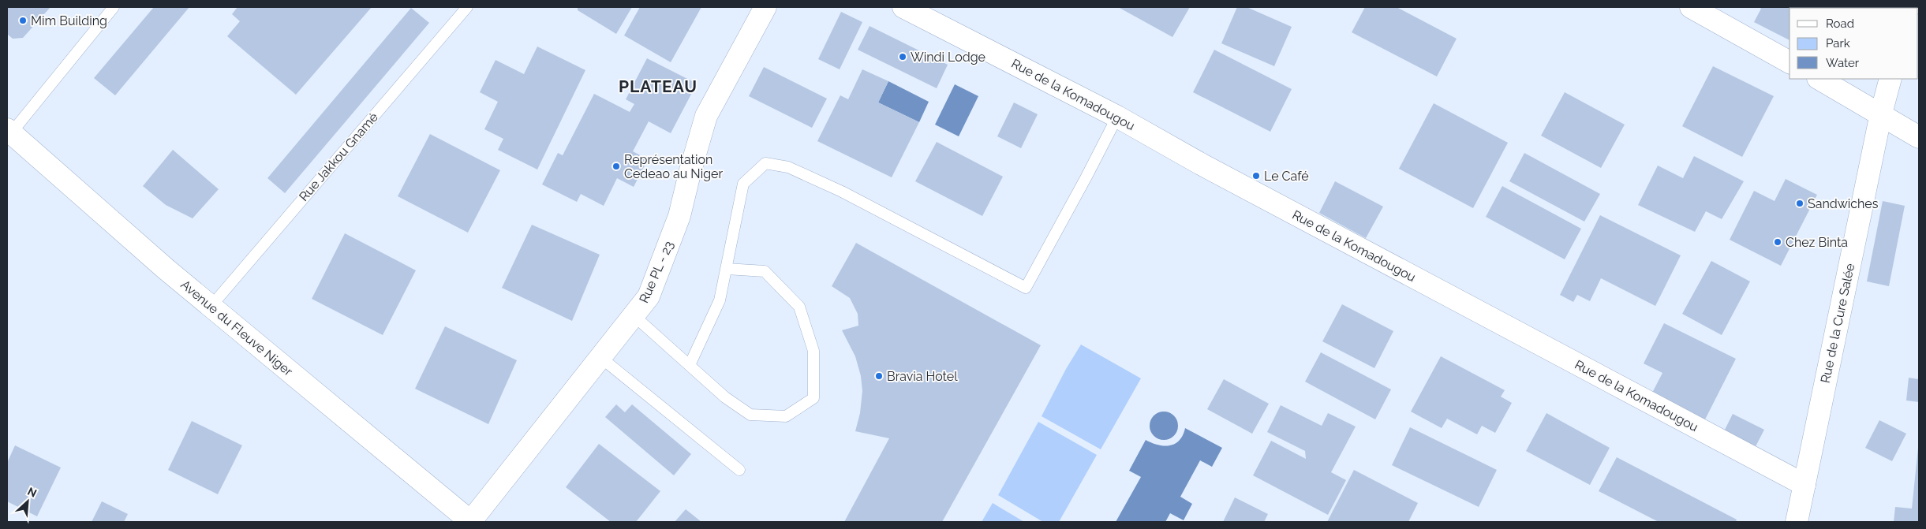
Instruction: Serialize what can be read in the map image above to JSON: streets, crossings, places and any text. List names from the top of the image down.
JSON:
{
  "streets": {
    "street": [
      "Rue de la Komadougou",
      "Rue PL - 23",
      "Rue de la Cure Salée",
      "Avenue du Fleuve Niger"
    ],
    "lane": ["Rue Jakkou Gnamé"]
  },
  "crossings": [
    ["Rue de la Komadougou", "Rue de la Cure Salée"],
    ["Rue Jakkou Gnamé", "Avenue du Fleuve Niger"],
    ["Rue PL - 23", "Avenue du Fleuve Niger"]
  ],
  "districts": ["PLATEAU"],
  "places": [
    "Mim Building",
    "Windi Lodge",
    "Représentation Cedeao au Niger",
    "Le Café",
    "Sandwiches",
    "Chez Binta",
    "Bravia Hotel"
  ],
  "legend": ["Road", "Park", "Water"],
  "north": "top right"
}
